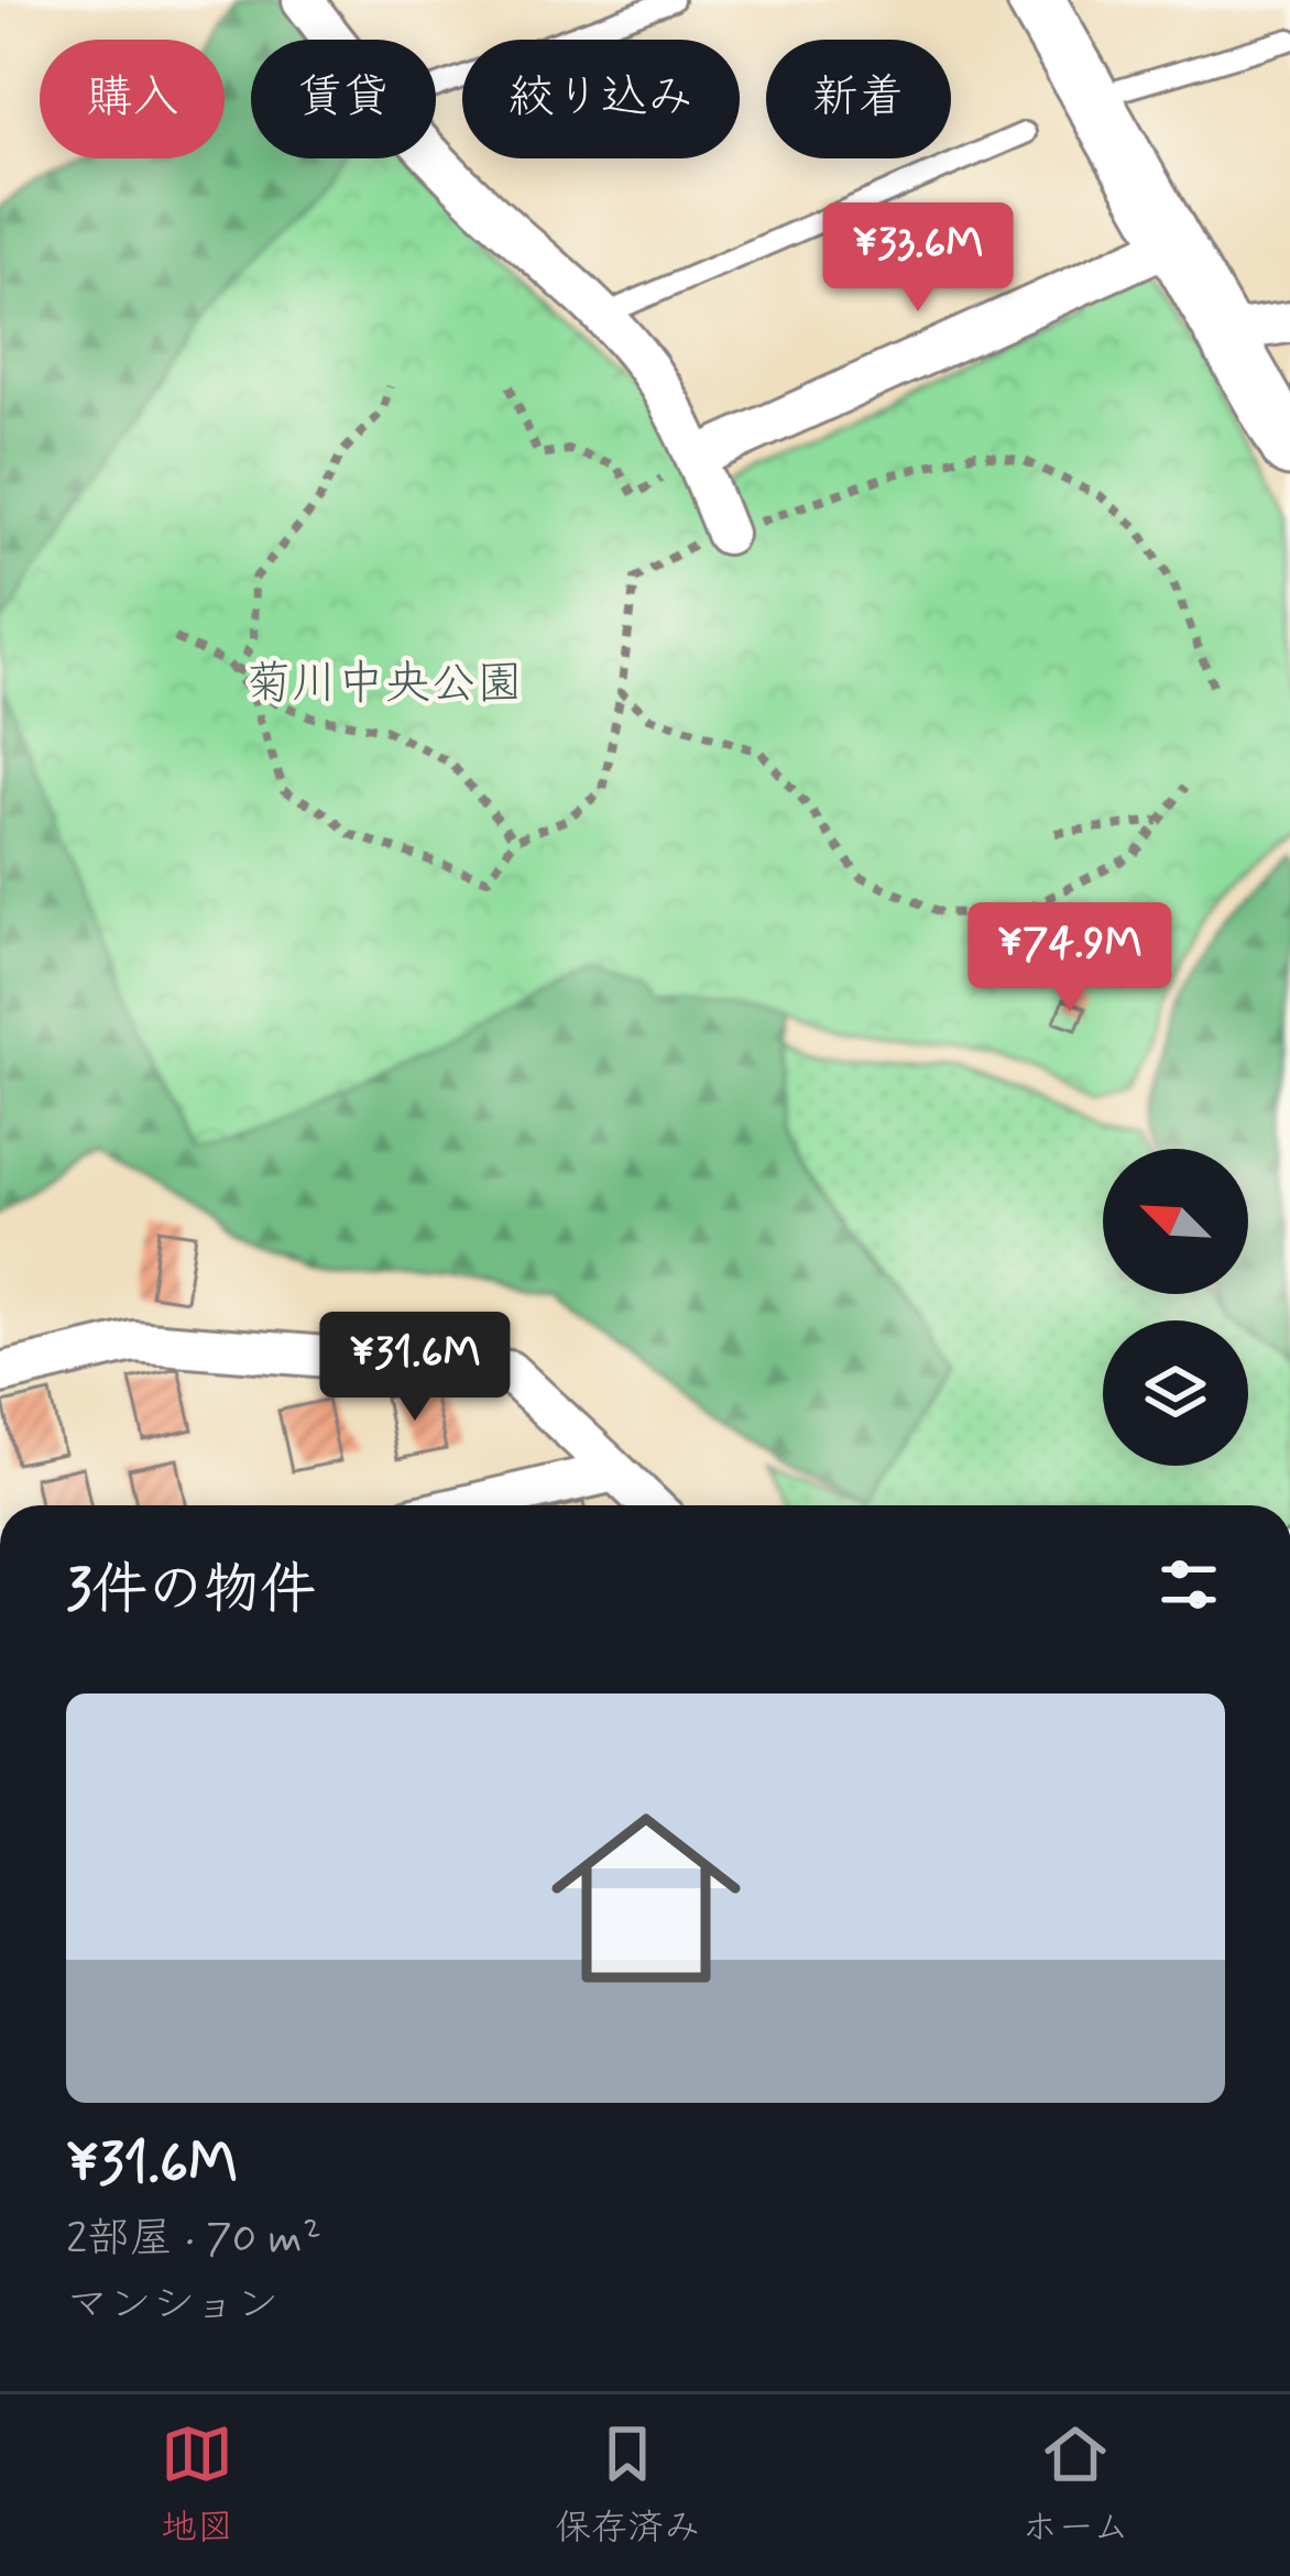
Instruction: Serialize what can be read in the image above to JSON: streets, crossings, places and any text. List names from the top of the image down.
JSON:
{
  "parks": ["菊川中央公園"],
  "north": "top left",
  "page": {
    "chip": [
      "購入",
      "賃貸",
      "絞り込み",
      "新着"
    ],
    "price": ["¥33.6M", "¥74.9M", "¥31.6M"],
    "heading": "3件の物件",
    "list": [
      {
        "name": "¥31.6M",
        "note": "2部屋 · 70 m² · マンション"
      }
    ],
    "tabs": ["地図", "保存済み", "ホーム"]
  }
}
